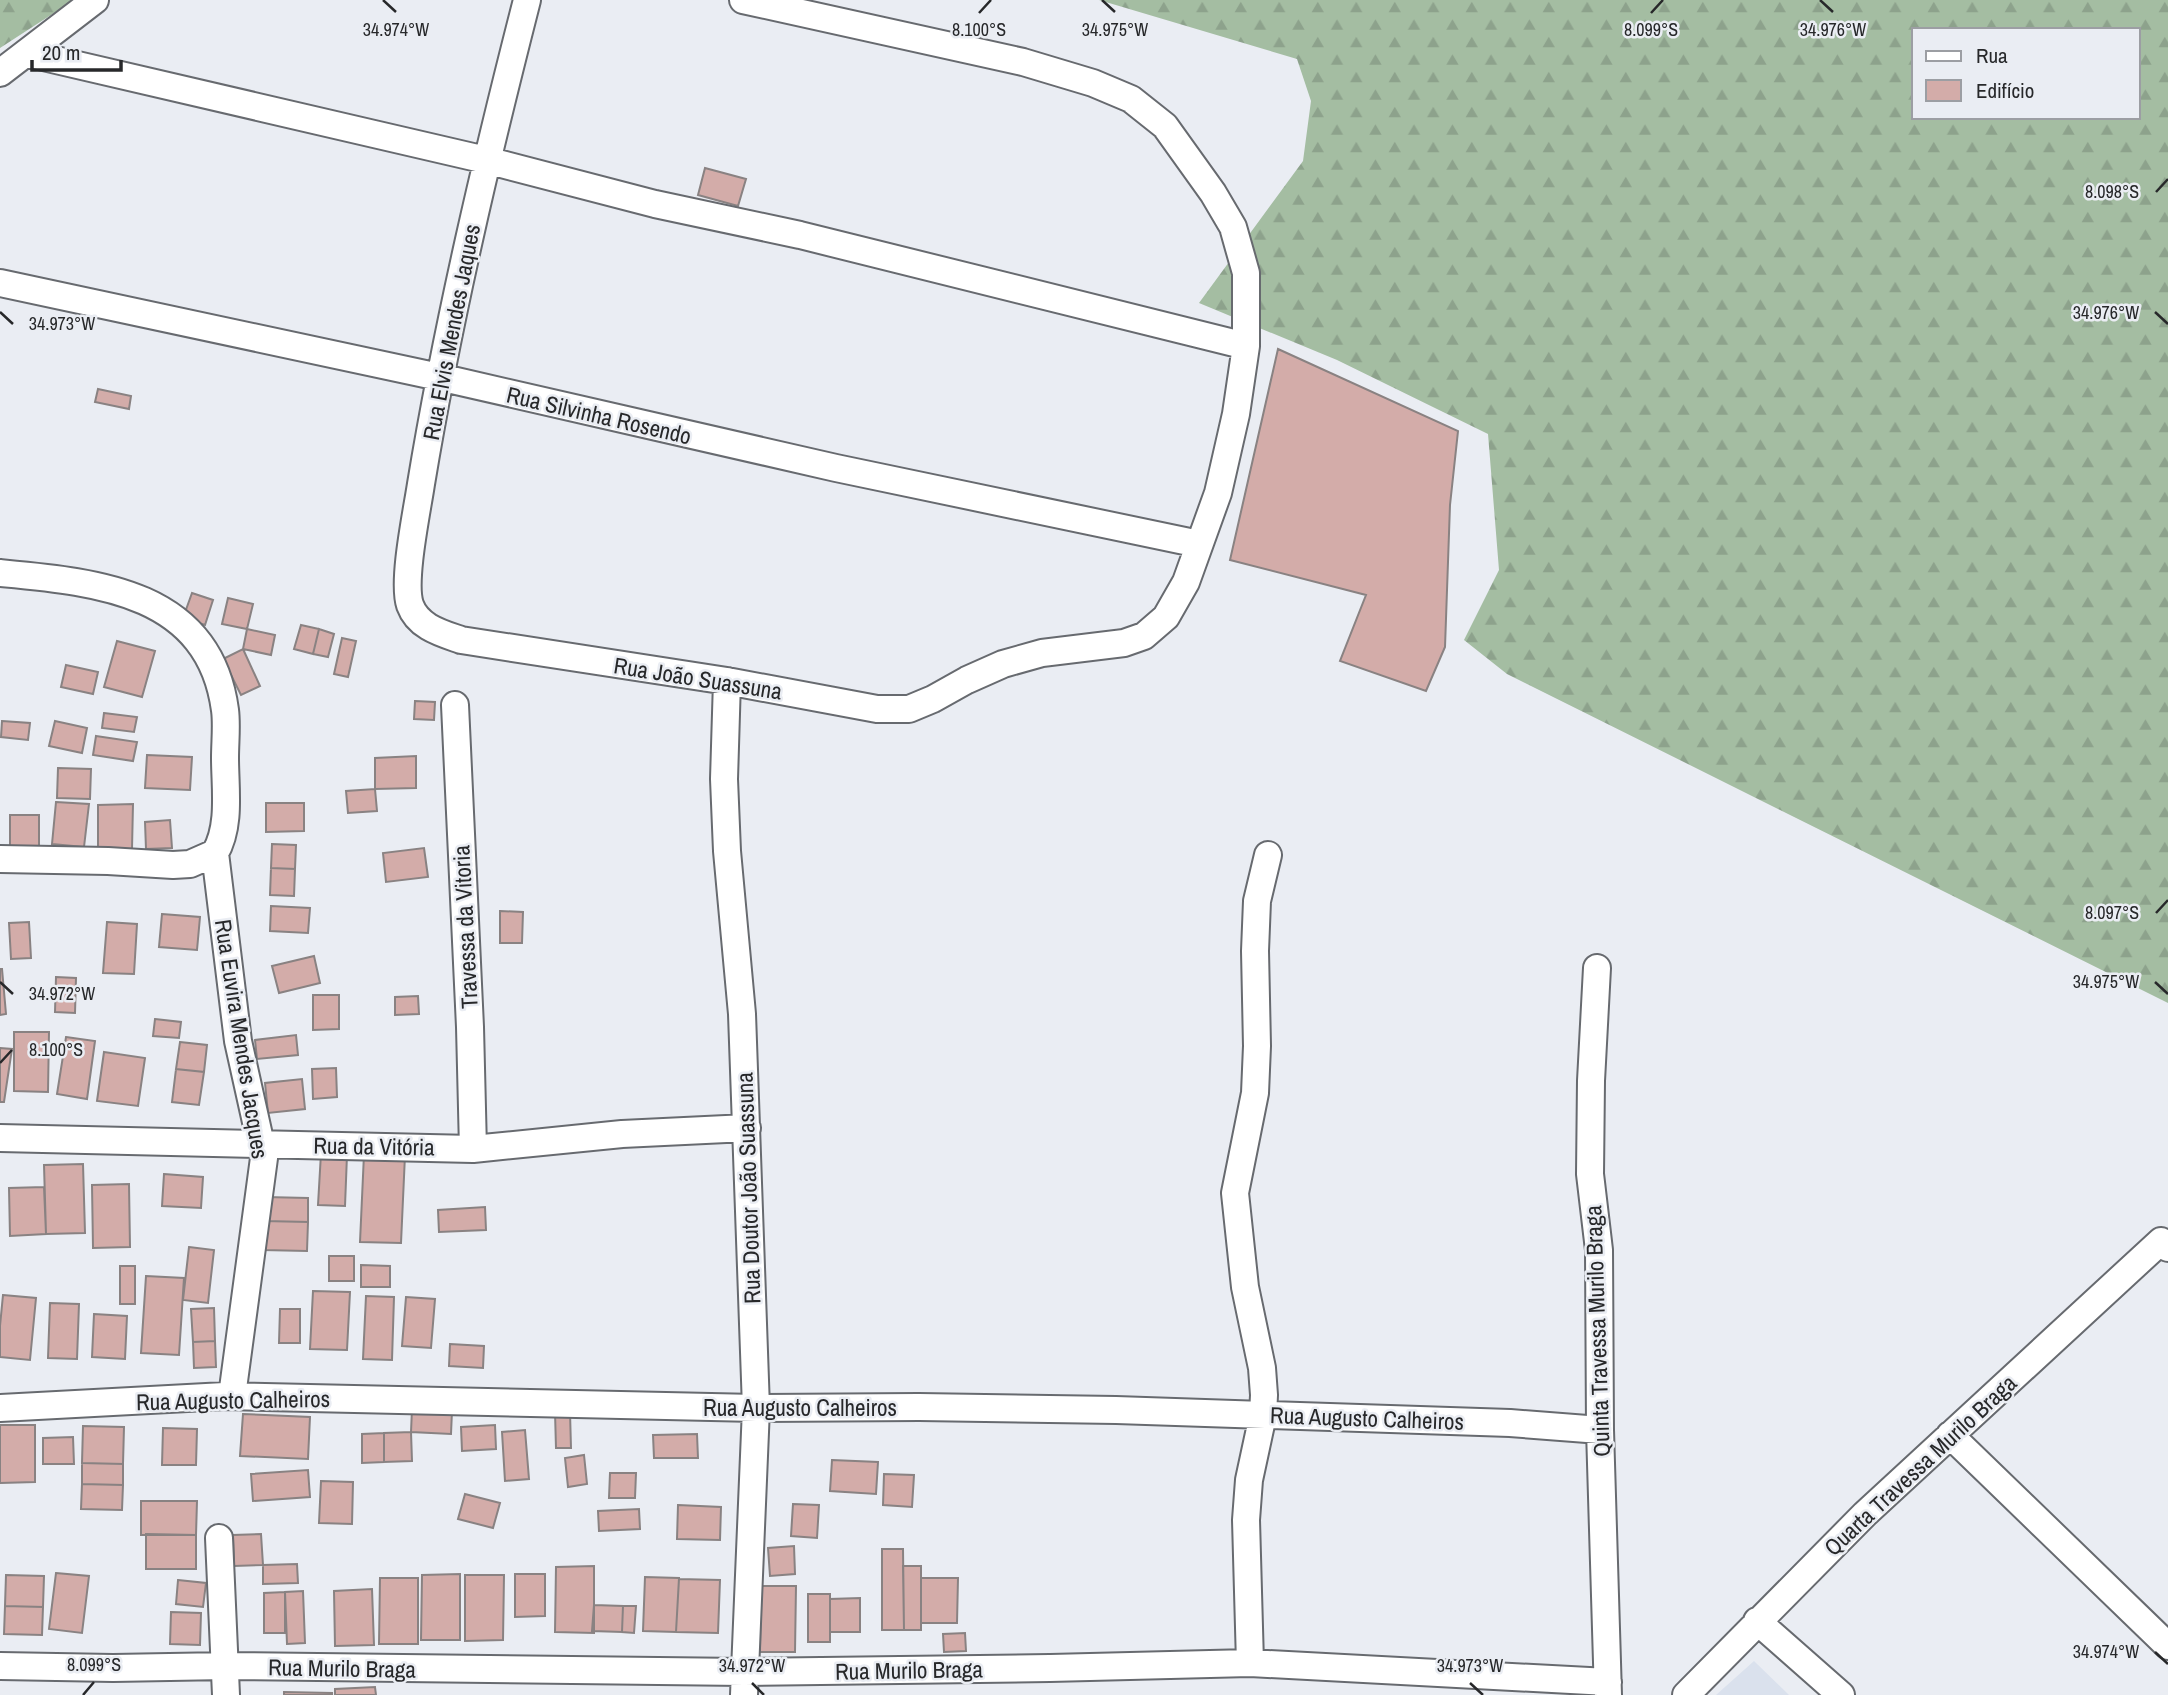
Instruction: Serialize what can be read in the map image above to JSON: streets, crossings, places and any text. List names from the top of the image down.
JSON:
{
  "streets": {
    "street": [
      "Rua Elvis Mendes Jaques",
      "Rua Silvinha Rosendo",
      "Rua João Suassuna",
      "Travessa da Vitoria",
      "Rua Euvira Mendes Jacques",
      "Rua da Vitória",
      "Rua Doutor João Suassuna",
      "Quinta Travessa Murilo Braga",
      "Rua Augusto Calheiros",
      "Quarta Travessa Murilo Braga",
      "Rua Murilo Braga"
    ]
  },
  "crossings": [
    ["Rua Elvis Mendes Jaques", "Rua Silvinha Rosendo"],
    ["Rua Elvis Mendes Jaques", "Rua João Suassuna"],
    ["Rua Silvinha Rosendo", "Rua João Suassuna"],
    ["Rua João Suassuna", "Rua Doutor João Suassuna"],
    ["Travessa da Vitoria", "Rua da Vitória"],
    ["Rua Euvira Mendes Jacques", "Rua da Vitória"],
    ["Rua Euvira Mendes Jacques", "Rua Augusto Calheiros"],
    ["Rua da Vitória", "Rua Doutor João Suassuna"],
    ["Rua Doutor João Suassuna", "Rua Augusto Calheiros"],
    ["Rua Doutor João Suassuna", "Rua Murilo Braga"],
    ["Quinta Travessa Murilo Braga", "Rua Augusto Calheiros"],
    ["Quinta Travessa Murilo Braga", "Rua Murilo Braga"]
  ],
  "legend": ["Rua", "Edifício"],
  "scale_bar": "20 m",
  "coordinates": [
    "34.974°W",
    "34.975°W",
    "34.976°W",
    "8.100°S",
    "8.099°S",
    "8.098°S",
    "34.973°W",
    "8.097°S",
    "34.972°W"
  ]
}
